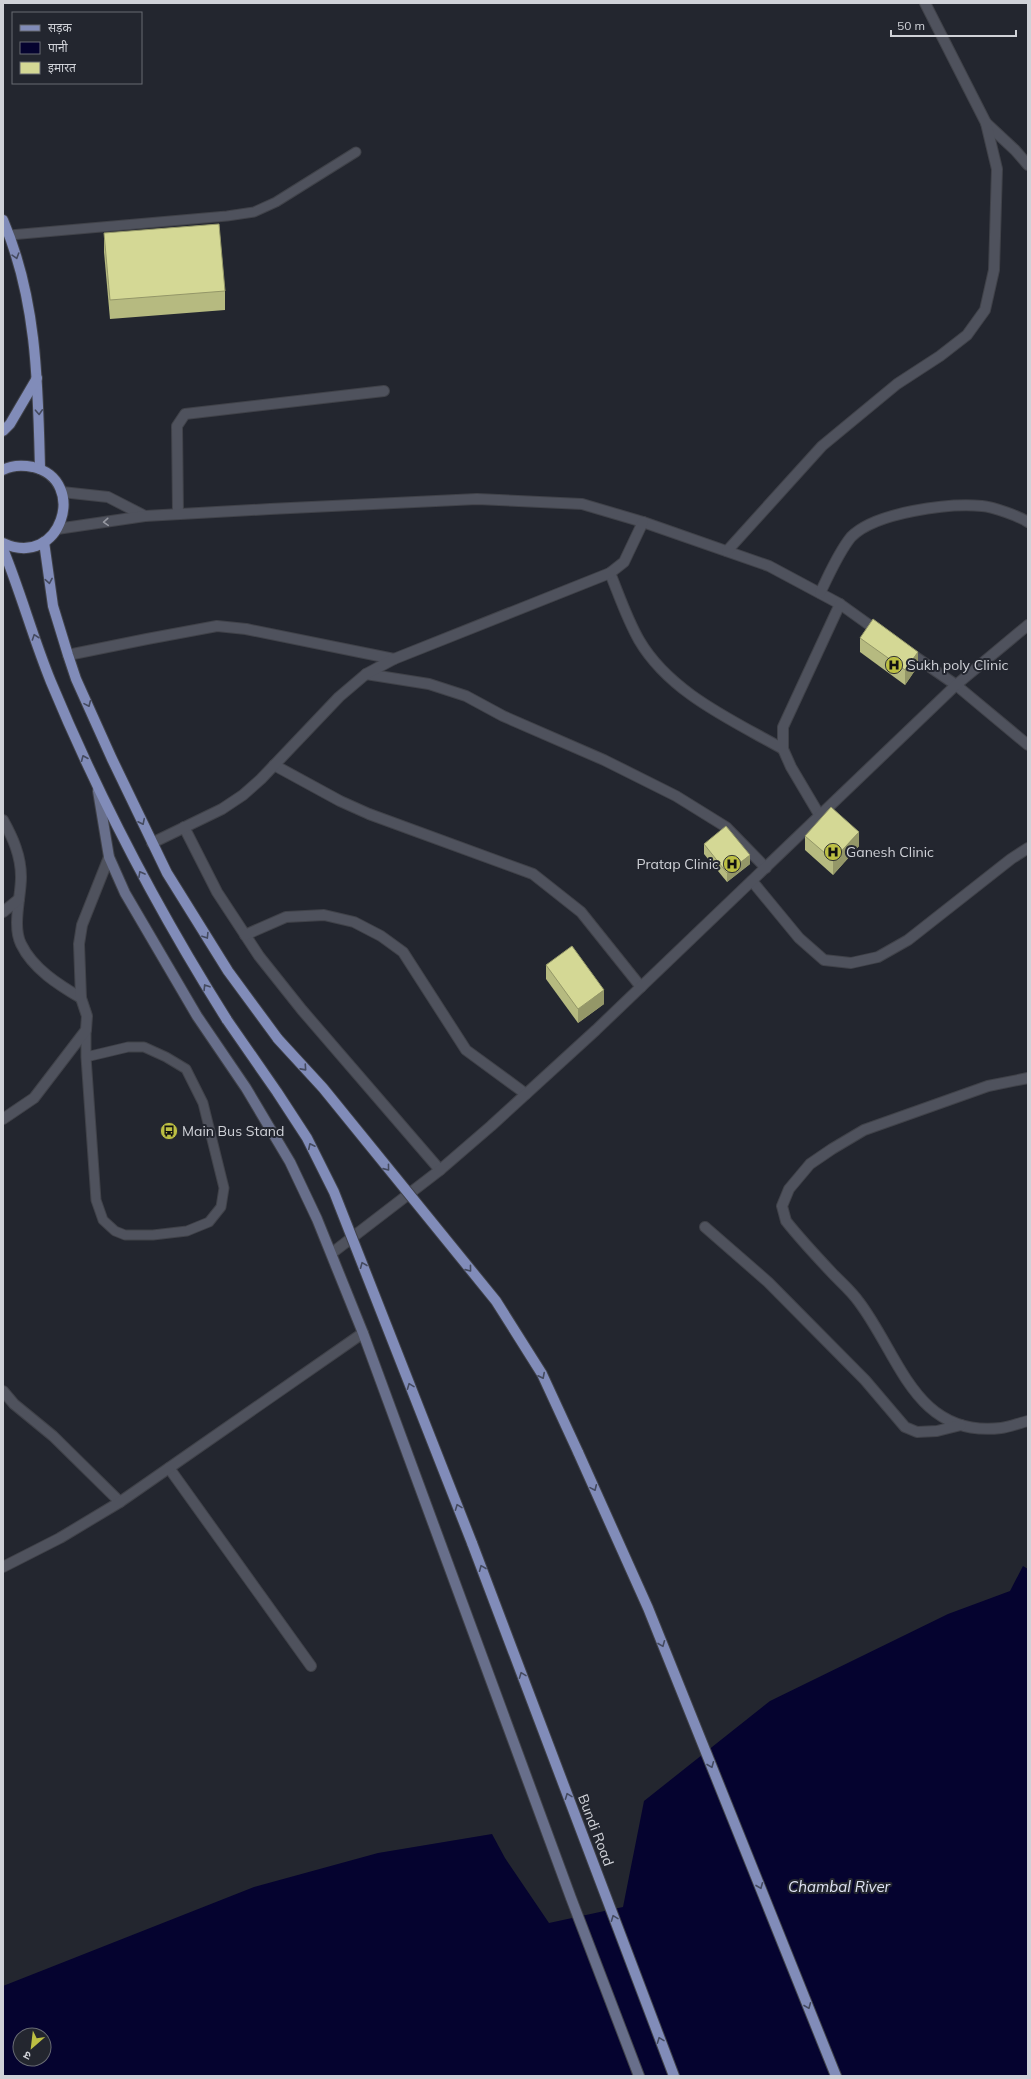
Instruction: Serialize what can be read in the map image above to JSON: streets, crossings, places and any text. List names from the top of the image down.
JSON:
{
  "streets": {
    "main road": ["Bundi Road"]
  },
  "water": ["Chambal River"],
  "places": {
    "hospital": ["Sukh poly Clinic", "Ganesh Clinic", "Pratap Clinic"],
    "bus stop": ["Main Bus Stand"]
  },
  "legend": ["सड़क", "पानी", "इमारत"],
  "scale_bar": "50 m",
  "north": "bottom left"
}
